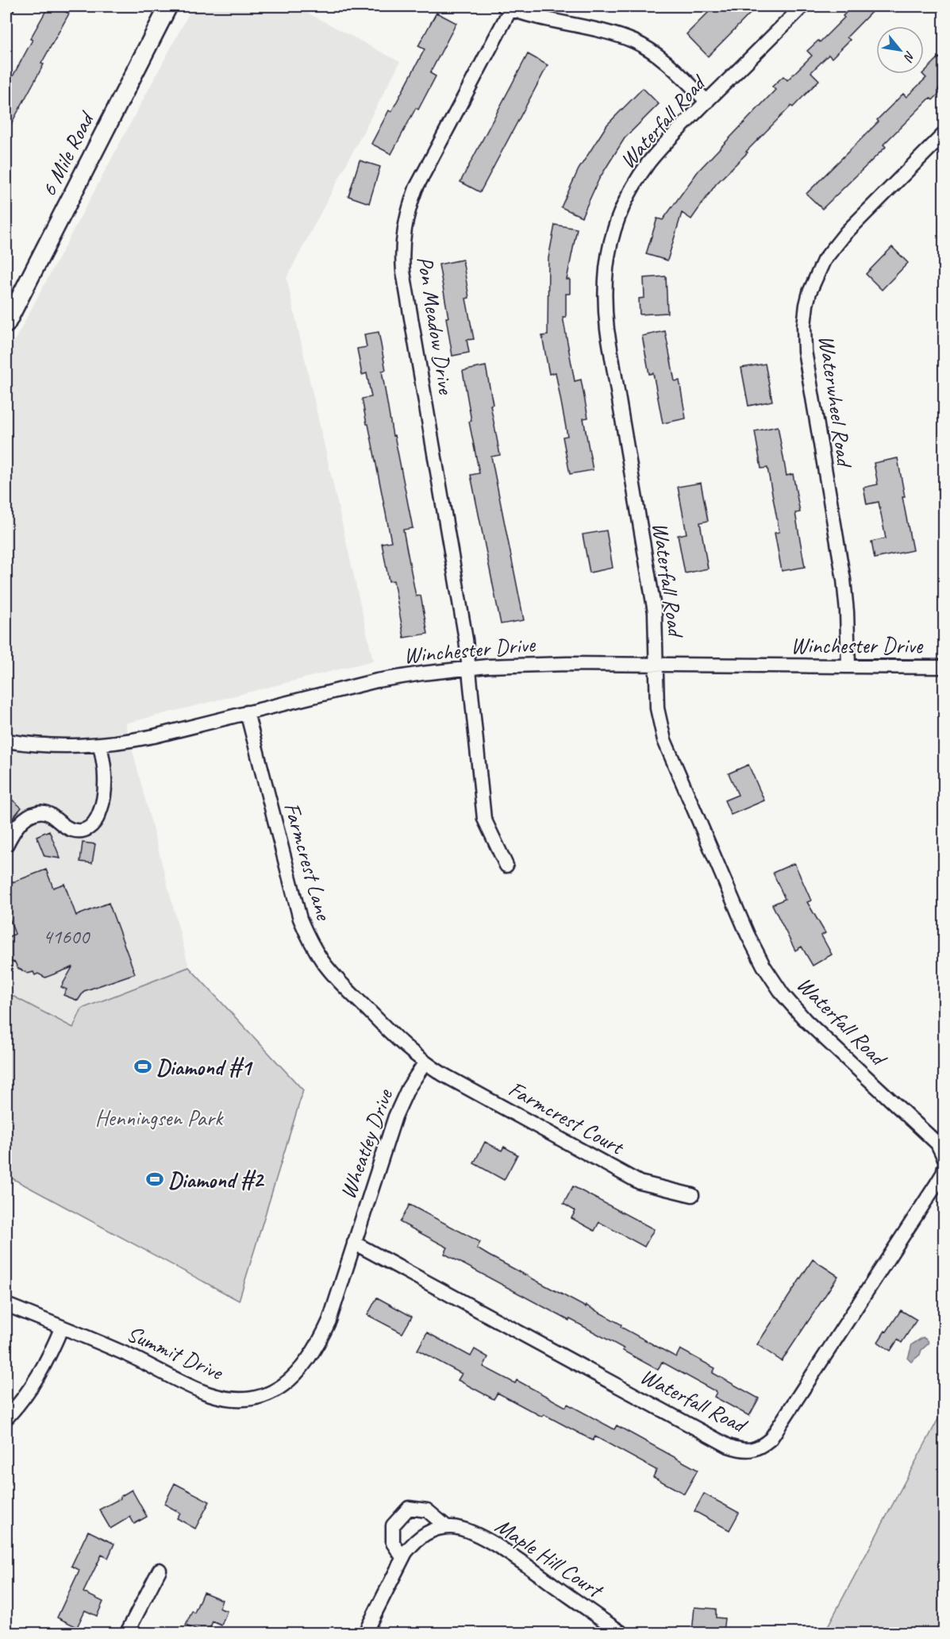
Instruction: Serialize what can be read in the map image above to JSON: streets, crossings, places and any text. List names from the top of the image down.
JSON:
{
  "streets": {
    "street": [
      "Waterfall Road",
      "6 Mile Road",
      "Pon Meadow Drive",
      "Waterwheel Road",
      "Winchester Drive",
      "Farmcrest Lane",
      "Farmcrest Court",
      "Wheatley Drive",
      "Summit Drive",
      "Maple Hill Court"
    ]
  },
  "crossings": [
    ["Waterfall Road", "Winchester Drive"],
    ["Waterfall Road", "Wheatley Drive"],
    ["Waterfall Road", "Summit Drive"],
    ["Pon Meadow Drive", "Winchester Drive"],
    ["Waterwheel Road", "Winchester Drive"],
    ["Winchester Drive", "Farmcrest Lane"],
    ["Farmcrest Lane", "Farmcrest Court"],
    ["Farmcrest Lane", "Wheatley Drive"],
    ["Farmcrest Court", "Wheatley Drive"],
    ["Wheatley Drive", "Summit Drive"]
  ],
  "parks": ["Henningsen Park"],
  "places": {
    "sports": ["Diamond #1", "Diamond #2"]
  },
  "house_numbers": ["41600"],
  "north": "bottom right"
}
